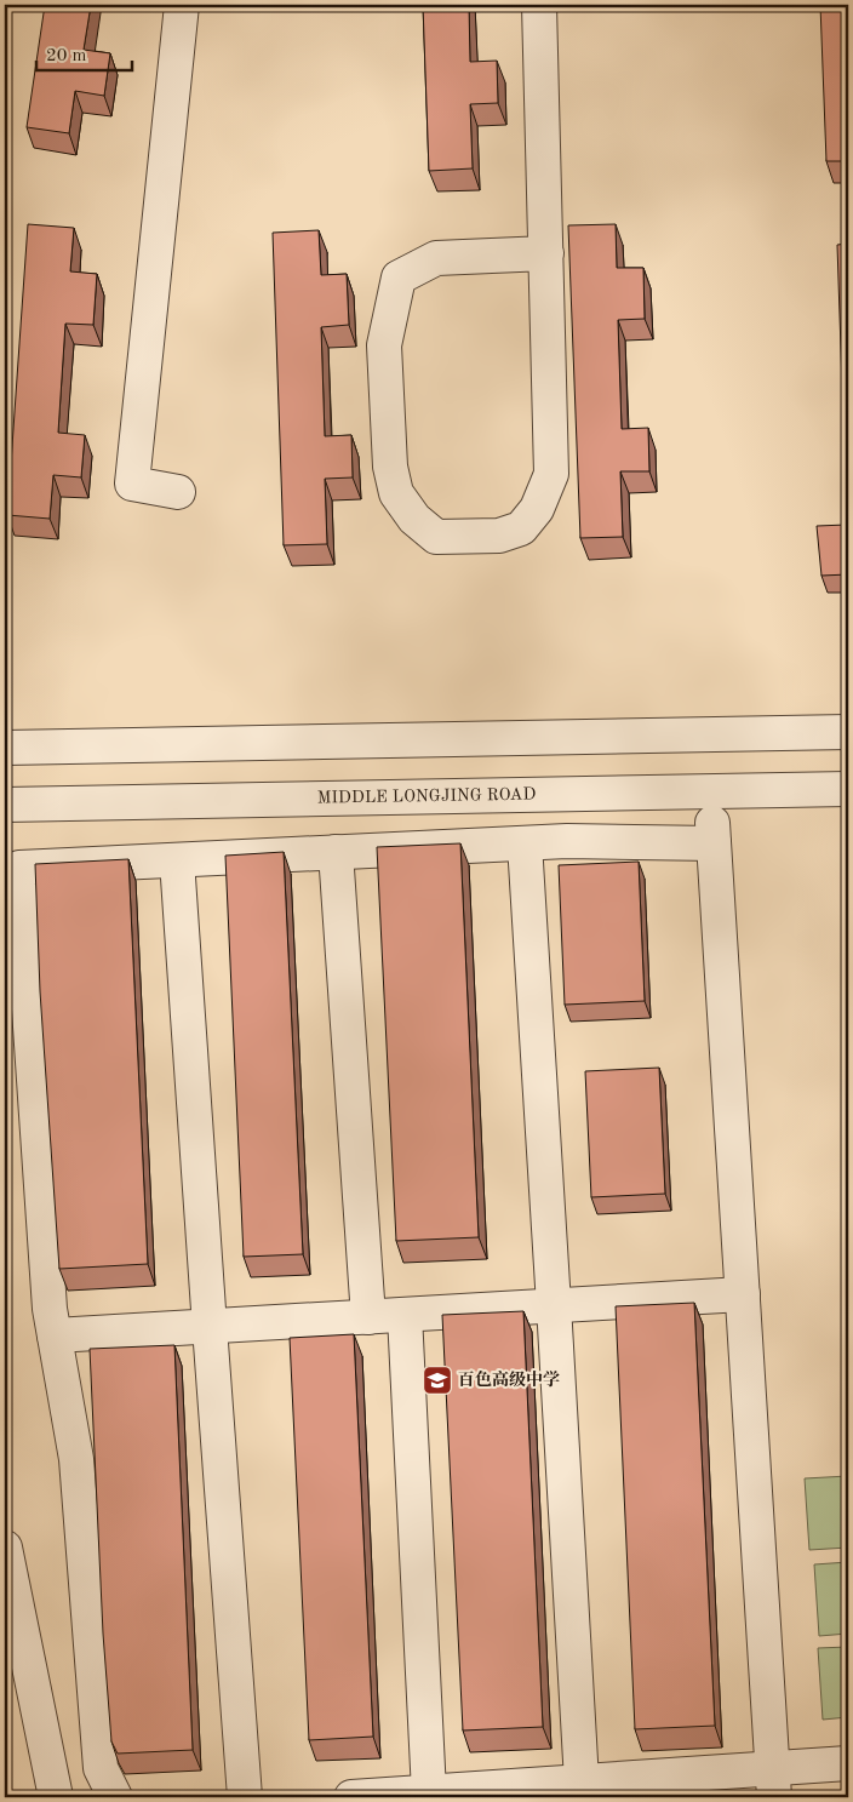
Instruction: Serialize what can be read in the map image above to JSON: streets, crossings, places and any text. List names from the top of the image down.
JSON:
{
  "streets": {
    "street": ["MIDDLE LONGJING ROAD"]
  },
  "places": {
    "school or university": ["百色高级中学"]
  },
  "scale_bar": "20 m"
}
